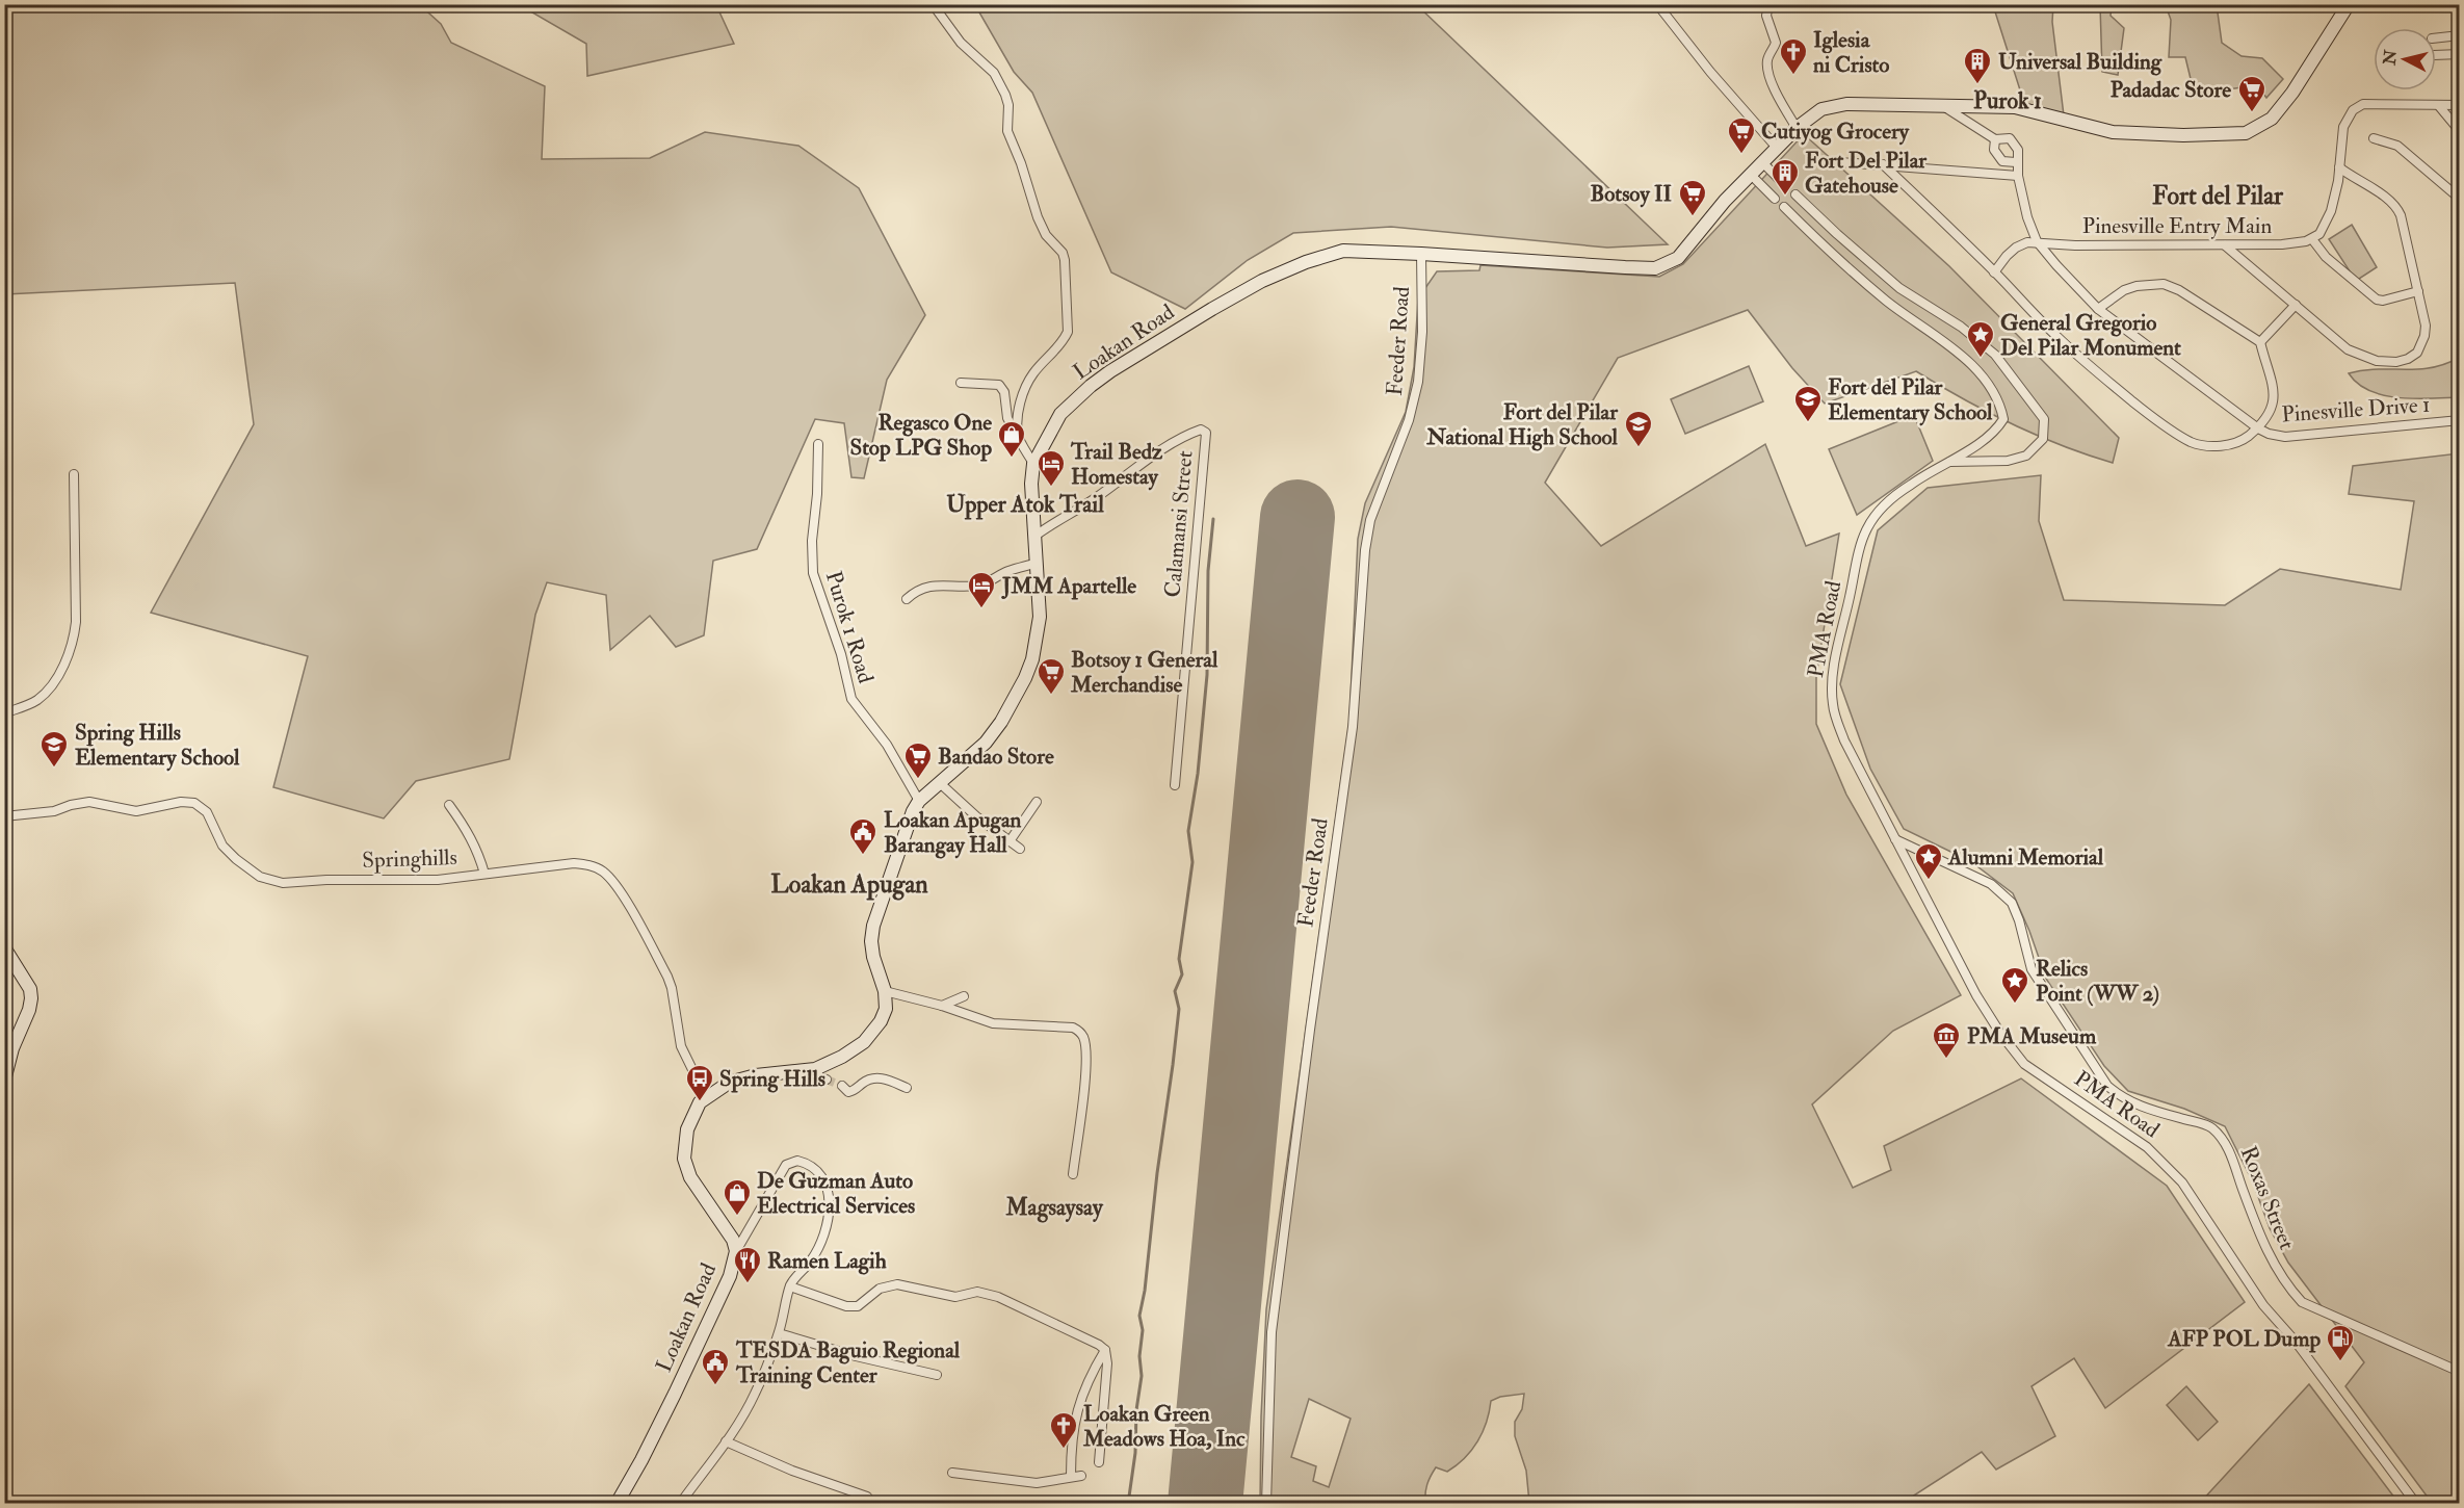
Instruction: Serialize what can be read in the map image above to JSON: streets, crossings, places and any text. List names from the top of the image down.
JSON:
{
  "streets": {
    "main road": ["Loakan Road"],
    "street": [
      "Pinesville Entry Main",
      "Feeder Road",
      "Pinesville Drive 1",
      "Calamansi Street",
      "Purok 1 Road",
      "PMA Road",
      "Springhills",
      "Roxas Street"
    ]
  },
  "crossings": [
    ["Feeder Road", "Loakan Road"],
    ["Loakan Road", "Calamansi Street"],
    ["Loakan Road", "Purok 1 Road"],
    ["Loakan Road", "Springhills"],
    ["PMA Road", "Roxas Street"]
  ],
  "districts": [
    "Purok 1",
    "Fort del Pilar",
    "Upper Atok Trail",
    "Loakan Apugan",
    "Magsaysay"
  ],
  "places": {
    "church": ["Iglesia ni Cristo", "Loakan Green Meadows Hoa, Inc"],
    "building": ["Universal Building", "Fort Del Pilar Gatehouse"],
    "supermarket": [
      "Padadac Store",
      "Cutiyog Grocery",
      "Botsoy II",
      "Botsoy 1 General Merchandise",
      "Bandao Store"
    ],
    "place": ["General Gregorio Del Pilar Monument", "Alumni Memorial", "Relics Point (WW 2)"],
    "school or university": ["Fort del Pilar Elementary School", "Fort del Pilar National High School", "Spring Hills Elementary School"],
    "shop": ["Regasco One Stop LPG Shop", "De Guzman Auto Electrical Services"],
    "hotel": ["Trail Bedz Homestay", "JMM Apartelle"],
    "public building": ["Loakan Apugan Barangay Hall", "TESDA Baguio Regional Training Center"],
    "museum": ["PMA Museum"],
    "bus stop": ["Spring Hills"],
    "restaurant": ["Ramen Lagih"],
    "fuel station": ["AFP POL Dump"]
  },
  "north": "left"
}
